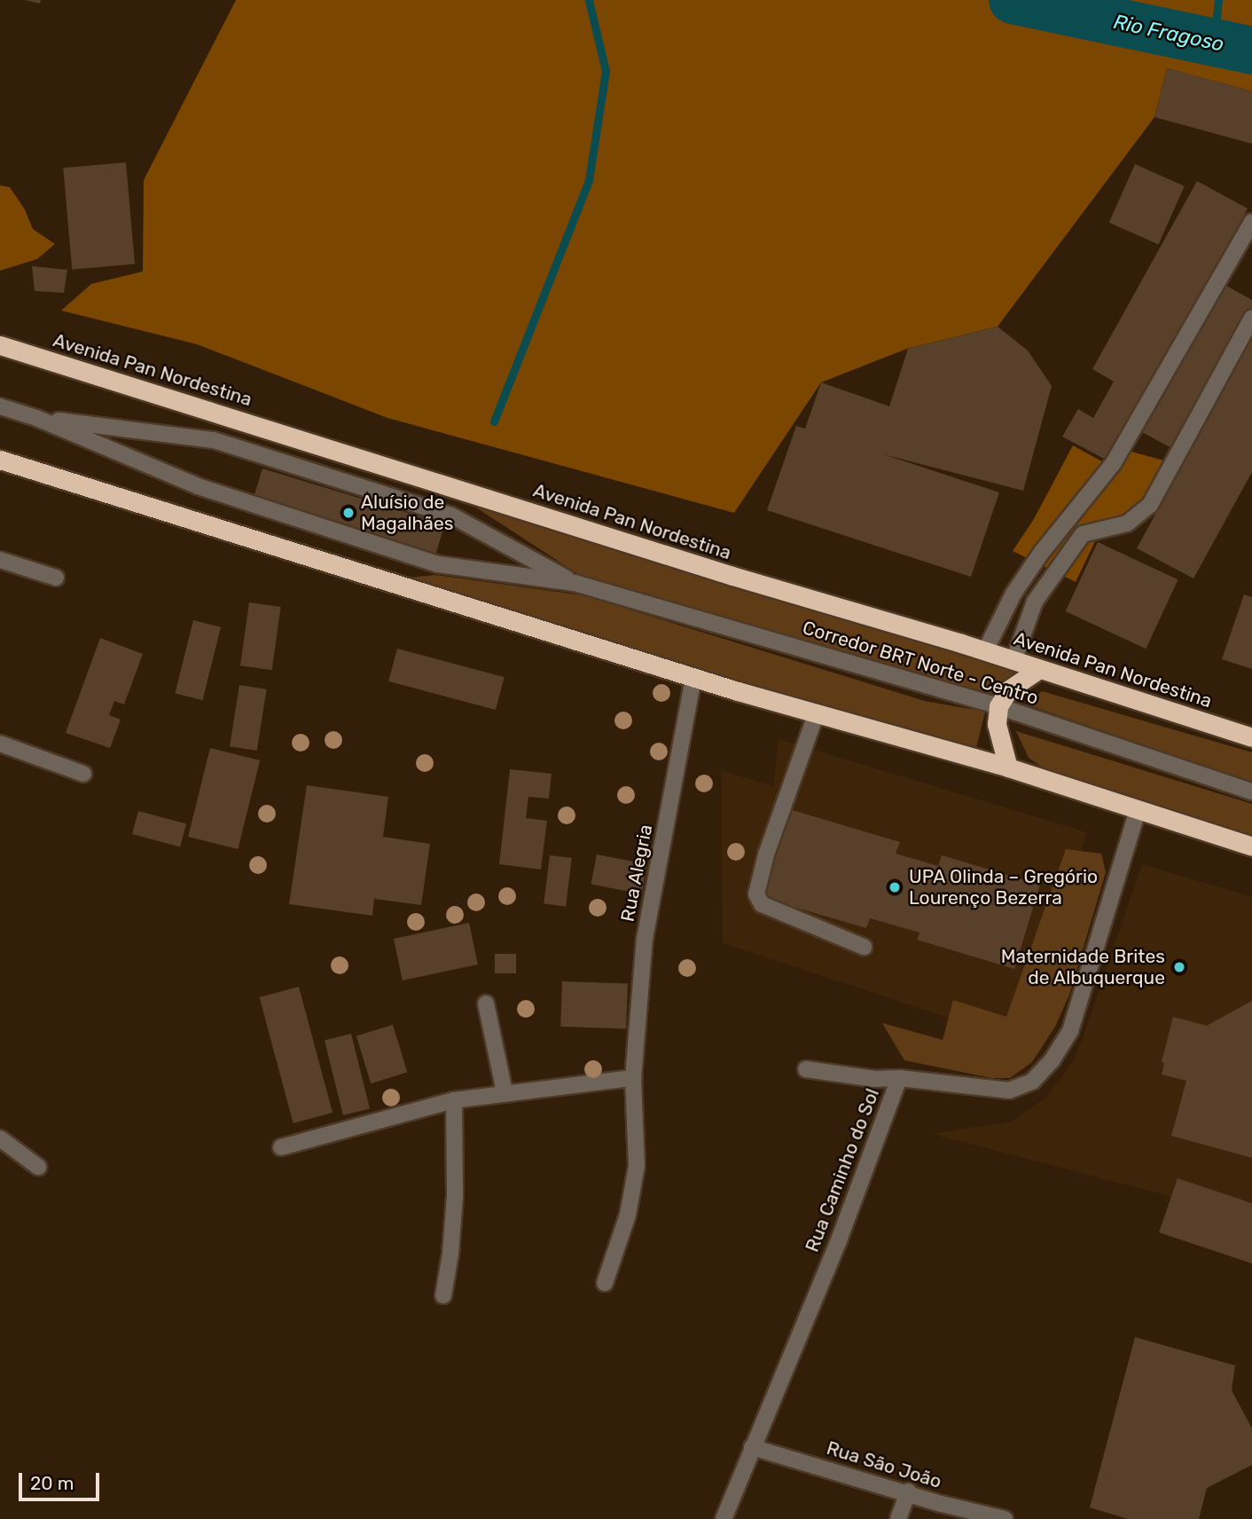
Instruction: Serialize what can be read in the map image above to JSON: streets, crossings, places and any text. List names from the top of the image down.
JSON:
{
  "streets": {
    "highway": ["Avenida Pan Nordestina"],
    "street": [
      "Corredor BRT Norte - Centro",
      "Rua Alegria",
      "Rua Caminho do Sol",
      "Rua São João"
    ]
  },
  "crossings": [
    ["Rua Caminho do Sol", "Rua São João"]
  ],
  "water": ["Rio Fragoso"],
  "places": ["Aluísio de Magalhães", "UPA Olinda – Gregório Lourenço Bezerra", "Maternidade Brites de Albuquerque"],
  "scale_bar": "20 m"
}
